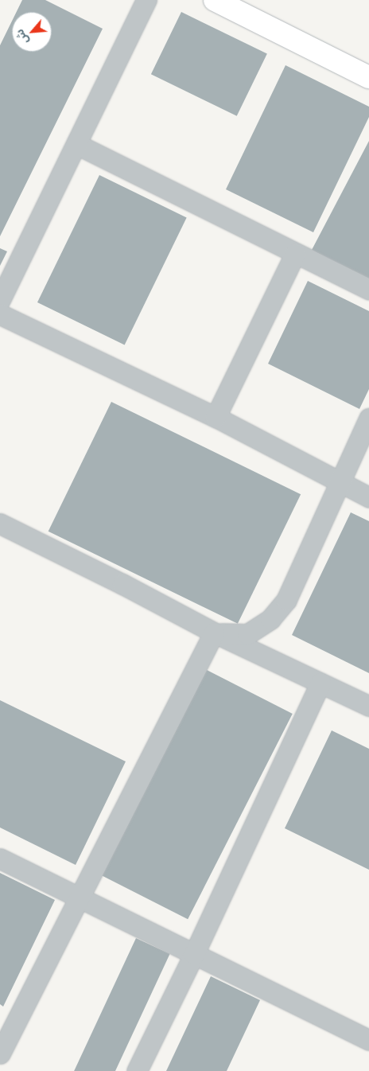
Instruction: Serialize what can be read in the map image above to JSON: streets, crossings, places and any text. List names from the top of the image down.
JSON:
{
  "north": "bottom left"
}
